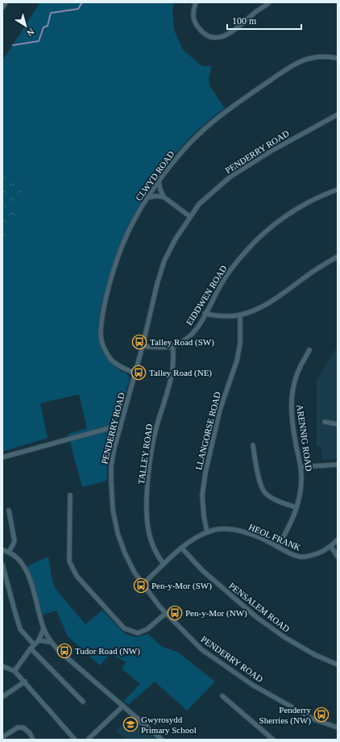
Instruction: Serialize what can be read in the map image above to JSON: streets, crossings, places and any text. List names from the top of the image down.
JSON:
{
  "streets": {
    "street": [
      "PENDERRY ROAD",
      "CLWYD ROAD",
      "EIDDWEN ROAD",
      "LLANGORSE ROAD",
      "ARENNIG ROAD",
      "TALLEY ROAD",
      "HEOL FRANK",
      "PENSALEM ROAD"
    ]
  },
  "crossings": [
    ["PENDERRY ROAD", "CLWYD ROAD"],
    ["PENDERRY ROAD", "EIDDWEN ROAD"],
    ["PENDERRY ROAD", "HEOL FRANK"],
    ["EIDDWEN ROAD", "TALLEY ROAD"],
    ["LLANGORSE ROAD", "HEOL FRANK"],
    ["ARENNIG ROAD", "HEOL FRANK"],
    ["TALLEY ROAD", "HEOL FRANK"],
    ["HEOL FRANK", "PENSALEM ROAD"]
  ],
  "places": {
    "bus stop": [
      "Talley Road (SW)",
      "Talley Road (NE)",
      "Pen-y-Mor (SW)",
      "Pen-y-Mor (NW)",
      "Tudor Road (NW)",
      "Penderry Sherries (NW)"
    ],
    "school or university": ["Gwyrosydd Primary School"]
  },
  "scale_bar": "100 m",
  "north": "bottom right"
}
